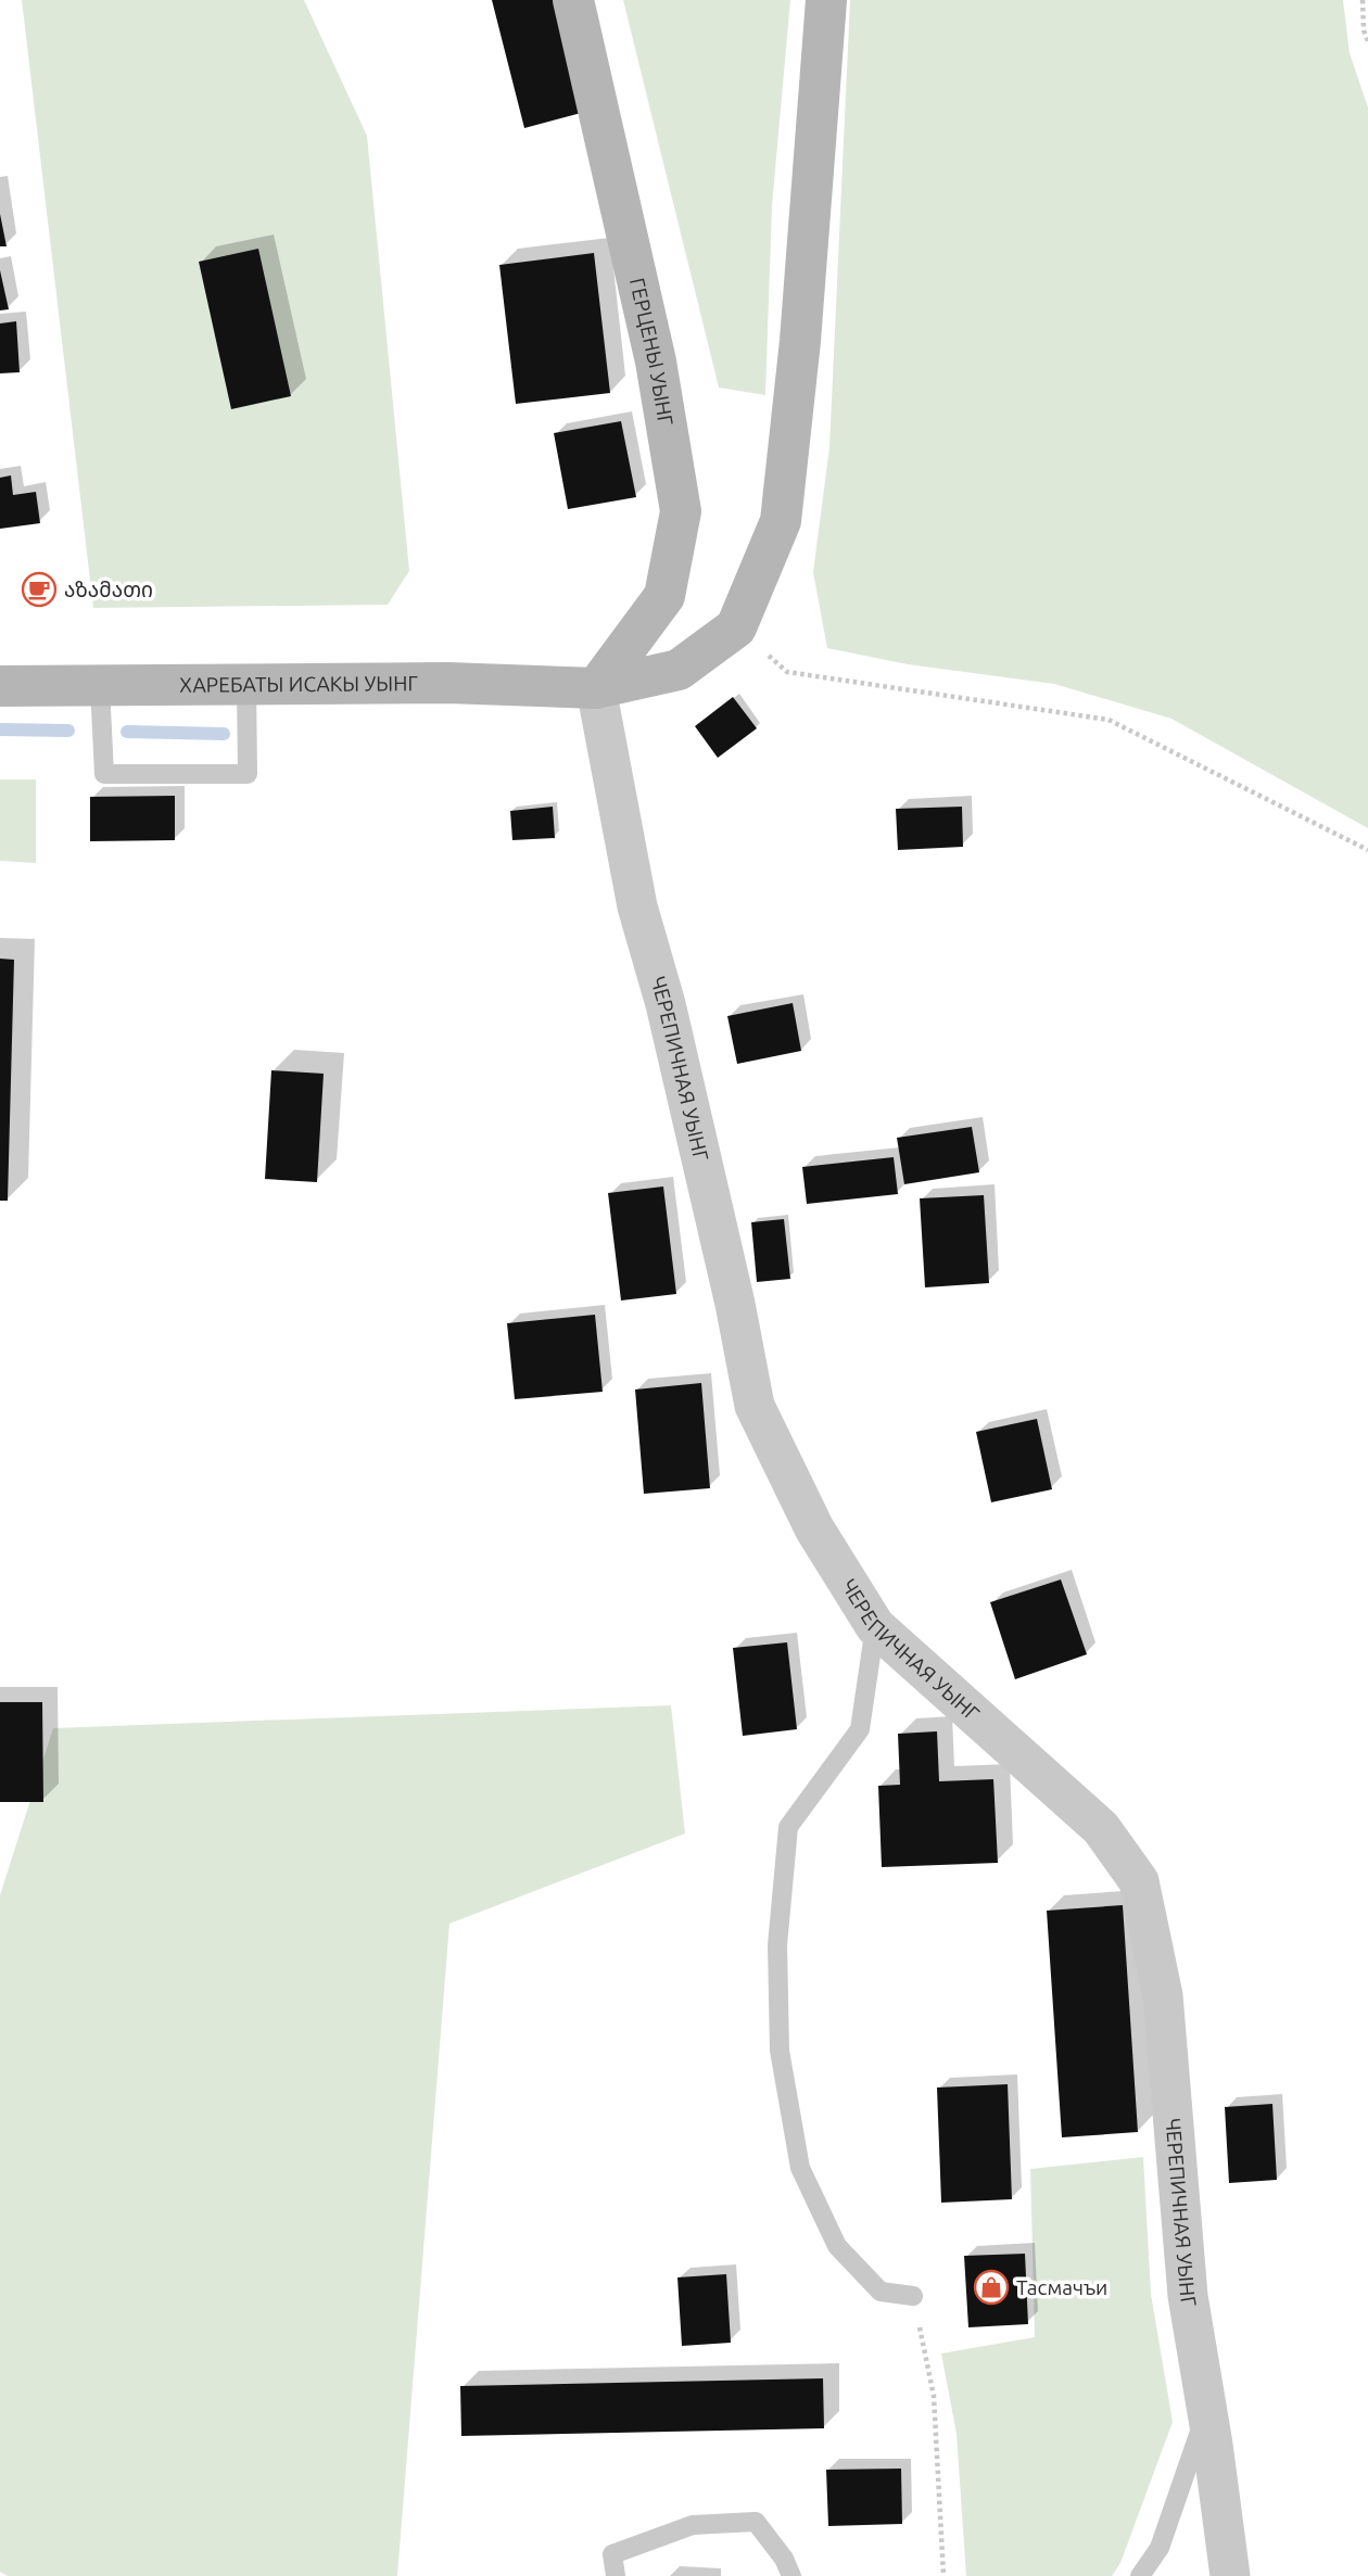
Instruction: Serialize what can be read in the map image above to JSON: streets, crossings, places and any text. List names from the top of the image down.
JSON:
{
  "streets": {
    "main road": ["ГЕРЦЕНЫ УЫНГ", "ХАРЕБАТЫ ИСАКЫ УЫНГ"],
    "street": ["ЧЕРЕПИЧНАЯ УЫНГ"]
  },
  "crossings": [
    ["ГЕРЦЕНЫ УЫНГ", "ХАРЕБАТЫ ИСАКЫ УЫНГ"],
    ["ГЕРЦЕНЫ УЫНГ", "ЧЕРЕПИЧНАЯ УЫНГ"],
    ["ХАРЕБАТЫ ИСАКЫ УЫНГ", "ЧЕРЕПИЧНАЯ УЫНГ"]
  ],
  "places": {
    "cafe": ["აზამათი"],
    "shop": ["Тасмачъи"]
  }
}
